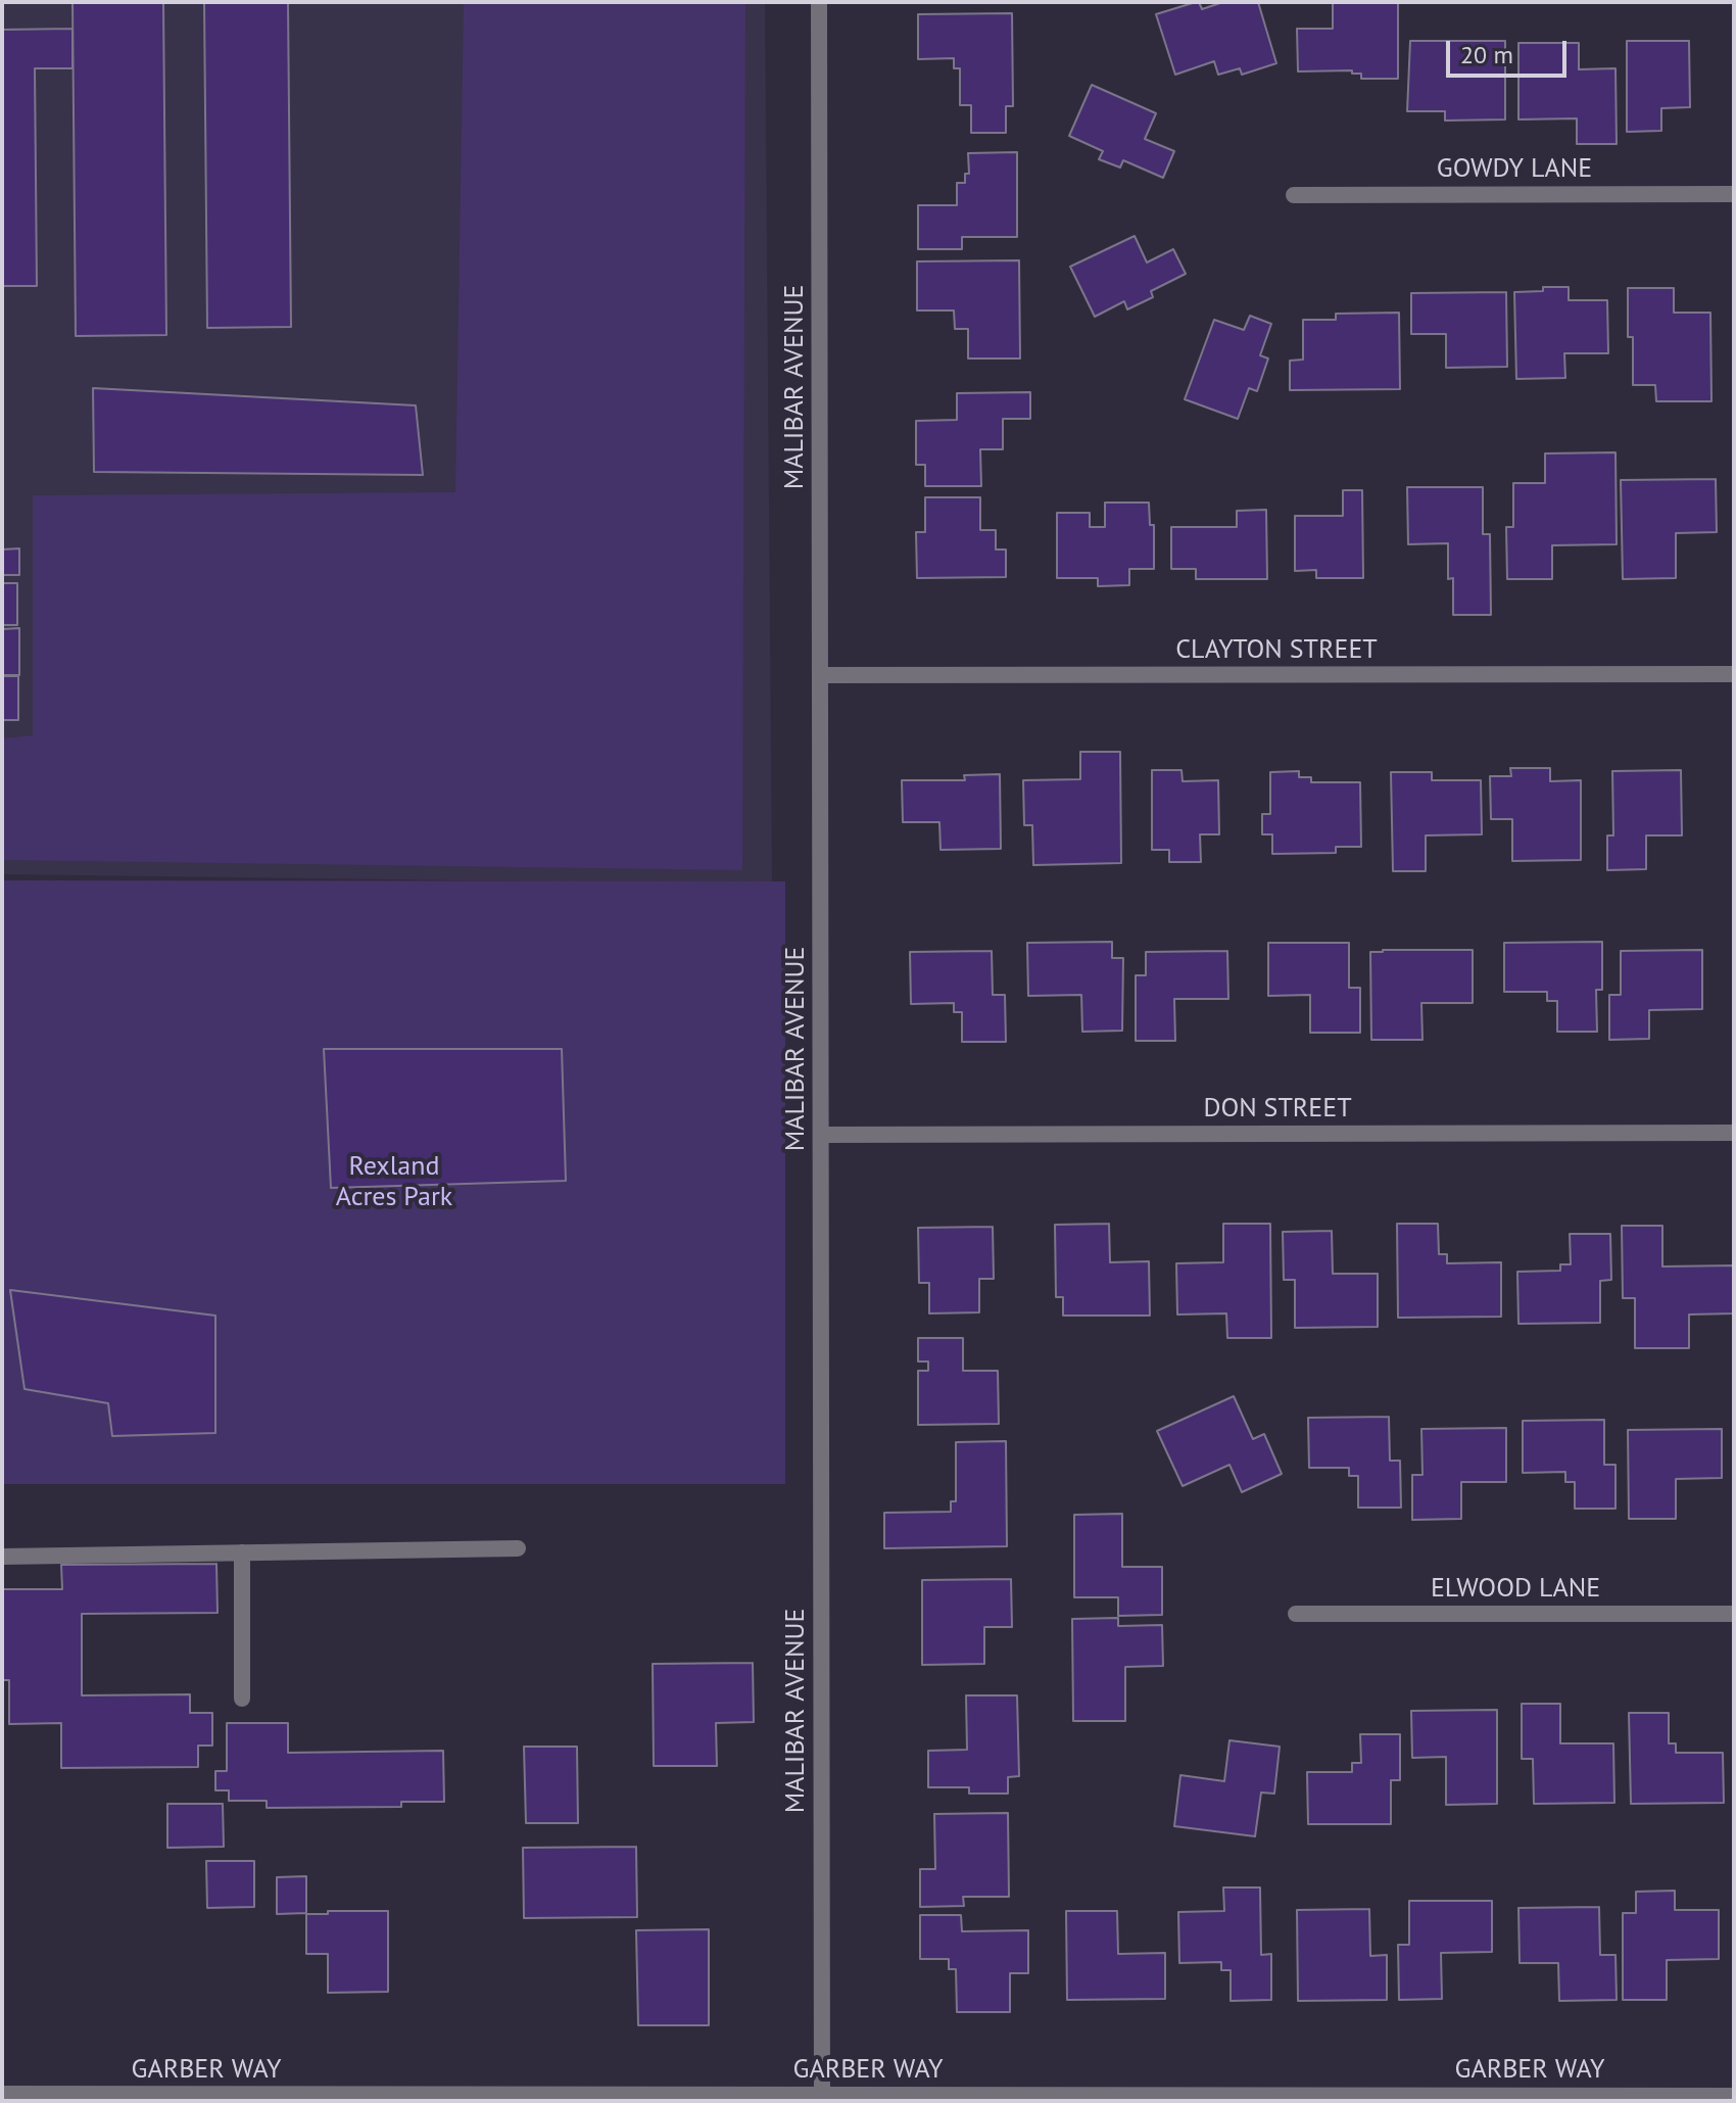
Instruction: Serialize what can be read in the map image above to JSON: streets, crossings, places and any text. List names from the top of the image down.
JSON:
{
  "streets": {
    "street": [
      "GOWDY LANE",
      "MALIBAR AVENUE",
      "CLAYTON STREET",
      "DON STREET",
      "ELWOOD LANE",
      "GARBER WAY"
    ]
  },
  "crossings": [
    ["MALIBAR AVENUE", "CLAYTON STREET"],
    ["MALIBAR AVENUE", "DON STREET"],
    ["MALIBAR AVENUE", "GARBER WAY"]
  ],
  "parks": ["Rexland Acres Park"],
  "scale_bar": "20 m"
}
